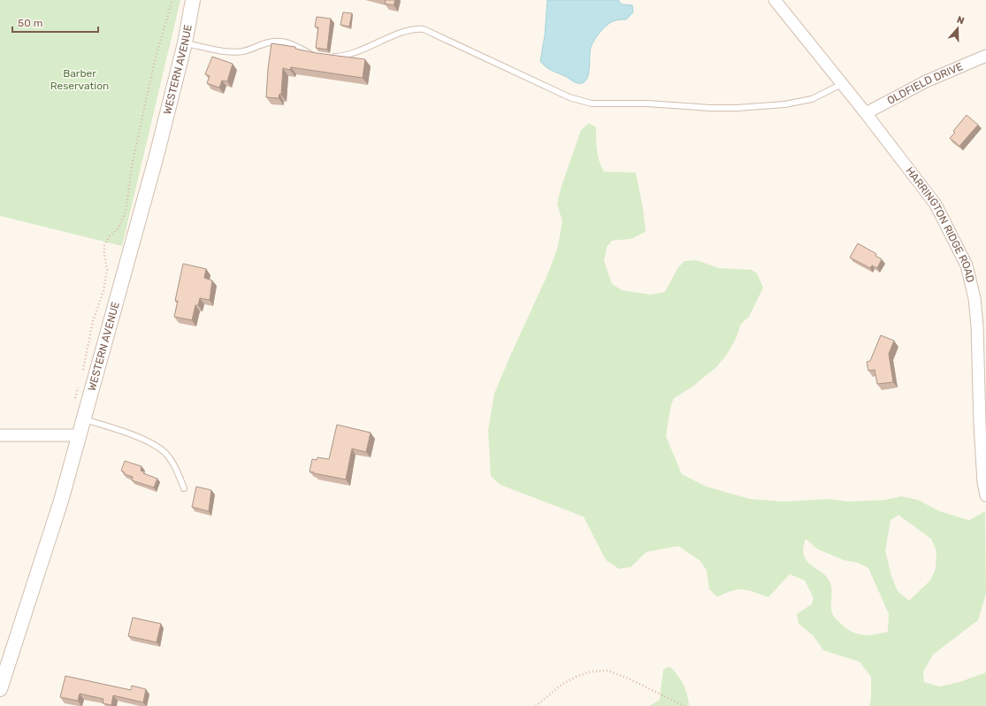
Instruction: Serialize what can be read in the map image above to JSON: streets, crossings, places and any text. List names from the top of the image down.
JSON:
{
  "streets": {
    "street": ["WESTERN AVENUE", "OLDFIELD DRIVE", "HARRINGTON RIDGE ROAD"]
  },
  "crossings": [
    ["OLDFIELD DRIVE", "HARRINGTON RIDGE ROAD"]
  ],
  "parks": ["Barber Reservation"],
  "scale_bar": "50 m",
  "north": "top"
}
